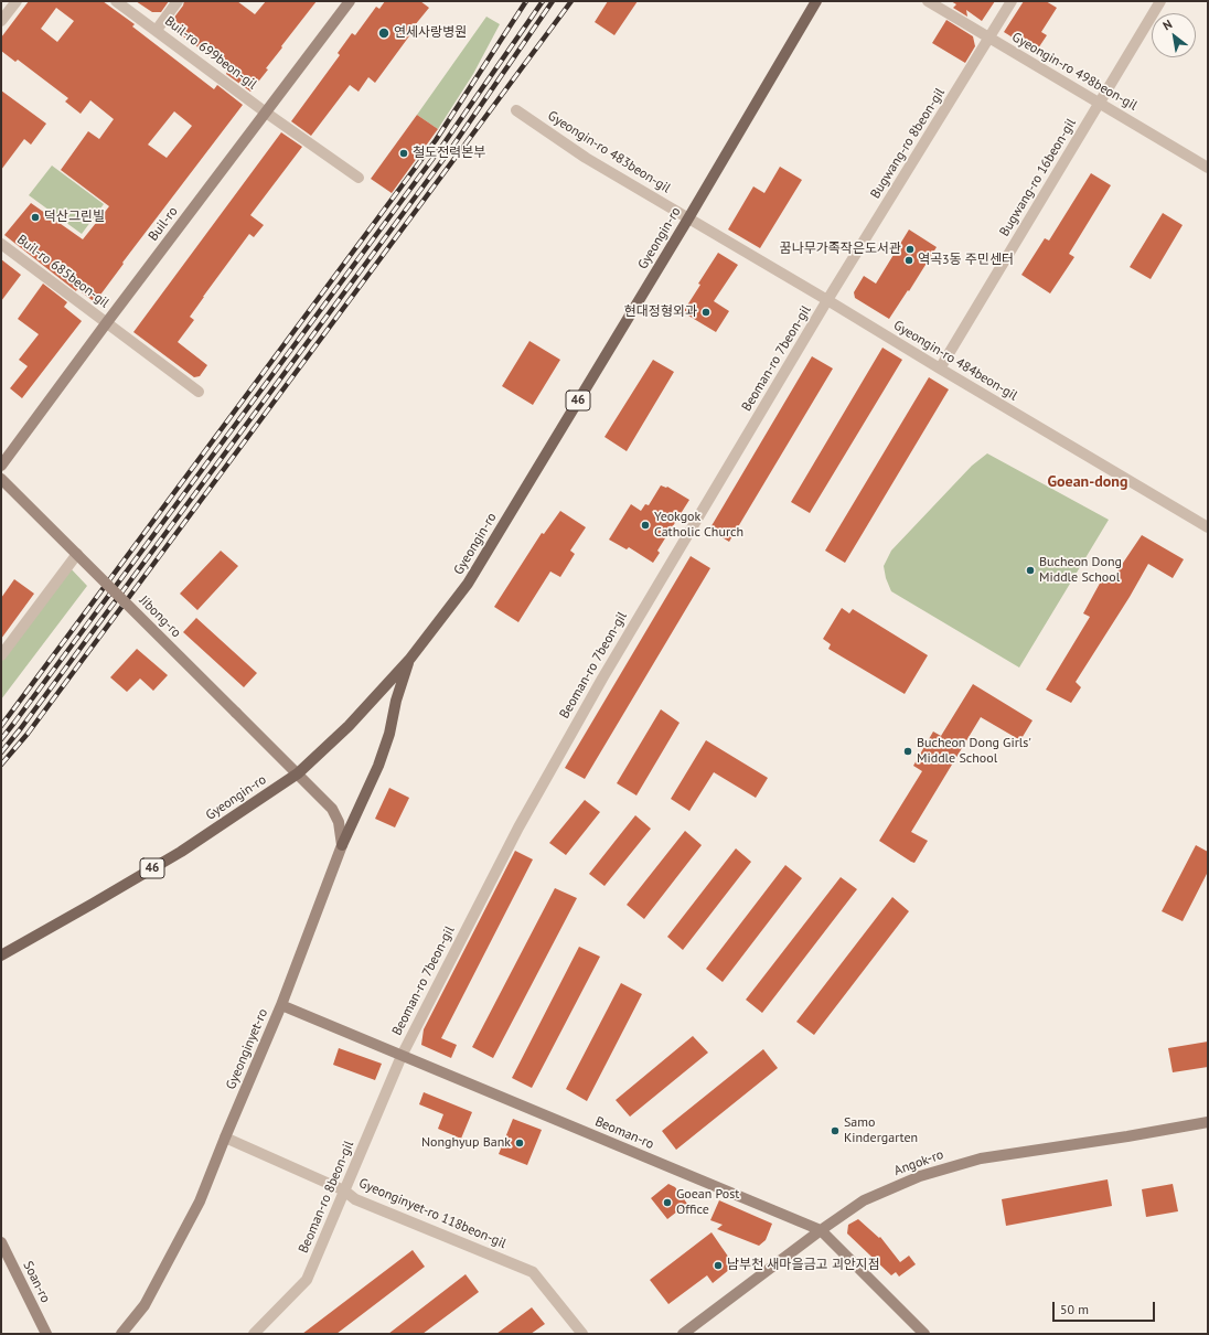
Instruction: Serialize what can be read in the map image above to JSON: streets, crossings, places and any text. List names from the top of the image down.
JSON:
{
  "streets": {
    "main road": ["Gyeongin-ro", "46"],
    "street": [
      "Buil-ro 699beon-gil",
      "Gyeongin-ro 498beon-gil",
      "Bugwang-ro 8beon-gil",
      "Gyeongin-ro 483beon-gil",
      "Bugwang-ro 16beon-gil",
      "Buil-ro",
      "Buil-ro 685beon-gil",
      "Beoman-ro 7beon-gil",
      "Gyeongin-ro 484beon-gil",
      "Jibong-ro",
      "Gyeonginyet-ro",
      "Beoman-ro",
      "Angok-ro",
      "Beoman-ro 8beon-gil",
      "Gyeonginyet-ro 118beon-gil",
      "Soan-ro"
    ]
  },
  "crossings": [
    ["Buil-ro 699beon-gil", "Buil-ro"],
    ["Gyeongin-ro 498beon-gil", "Bugwang-ro 8beon-gil"],
    ["Gyeongin-ro 498beon-gil", "Bugwang-ro 16beon-gil"],
    ["Bugwang-ro 8beon-gil", "Beoman-ro 7beon-gil"],
    ["Bugwang-ro 8beon-gil", "Gyeongin-ro 484beon-gil"],
    ["Gyeongin-ro 483beon-gil", "Gyeongin-ro"],
    ["Gyeongin-ro 483beon-gil", "Gyeongin-ro 484beon-gil"],
    ["Bugwang-ro 16beon-gil", "Gyeongin-ro 484beon-gil"],
    ["Buil-ro", "Buil-ro 685beon-gil"],
    ["Gyeongin-ro", "Gyeongin-ro 484beon-gil"],
    ["Gyeongin-ro", "Jibong-ro"],
    ["Gyeongin-ro", "Gyeonginyet-ro"],
    ["Beoman-ro 7beon-gil", "Gyeongin-ro 484beon-gil"],
    ["Beoman-ro 7beon-gil", "Beoman-ro"],
    ["Beoman-ro 7beon-gil", "Beoman-ro 8beon-gil"],
    ["Jibong-ro", "Gyeonginyet-ro"],
    ["Gyeonginyet-ro", "Beoman-ro"],
    ["Gyeonginyet-ro", "Gyeonginyet-ro 118beon-gil"],
    ["Beoman-ro", "Angok-ro"],
    ["Beoman-ro", "Beoman-ro 8beon-gil"],
    ["Beoman-ro 8beon-gil", "Gyeonginyet-ro 118beon-gil"]
  ],
  "districts": ["Goean-dong"],
  "places": [
    "연세사랑병원",
    "철도전력본부",
    "덕산그린빌",
    "꿈나무가족작은도서관",
    "역곡3동 주민센터",
    "현대정형외과",
    "Yeokgok Catholic Church",
    "Bucheon Dong Middle School",
    "Bucheon Dong Girls' Middle School",
    "Samo Kindergarten",
    "Nonghyup Bank",
    "Goean Post Office",
    "남부천 새마을금고 괴안지점"
  ],
  "scale_bar": "50 m",
  "north": "top left"
}
